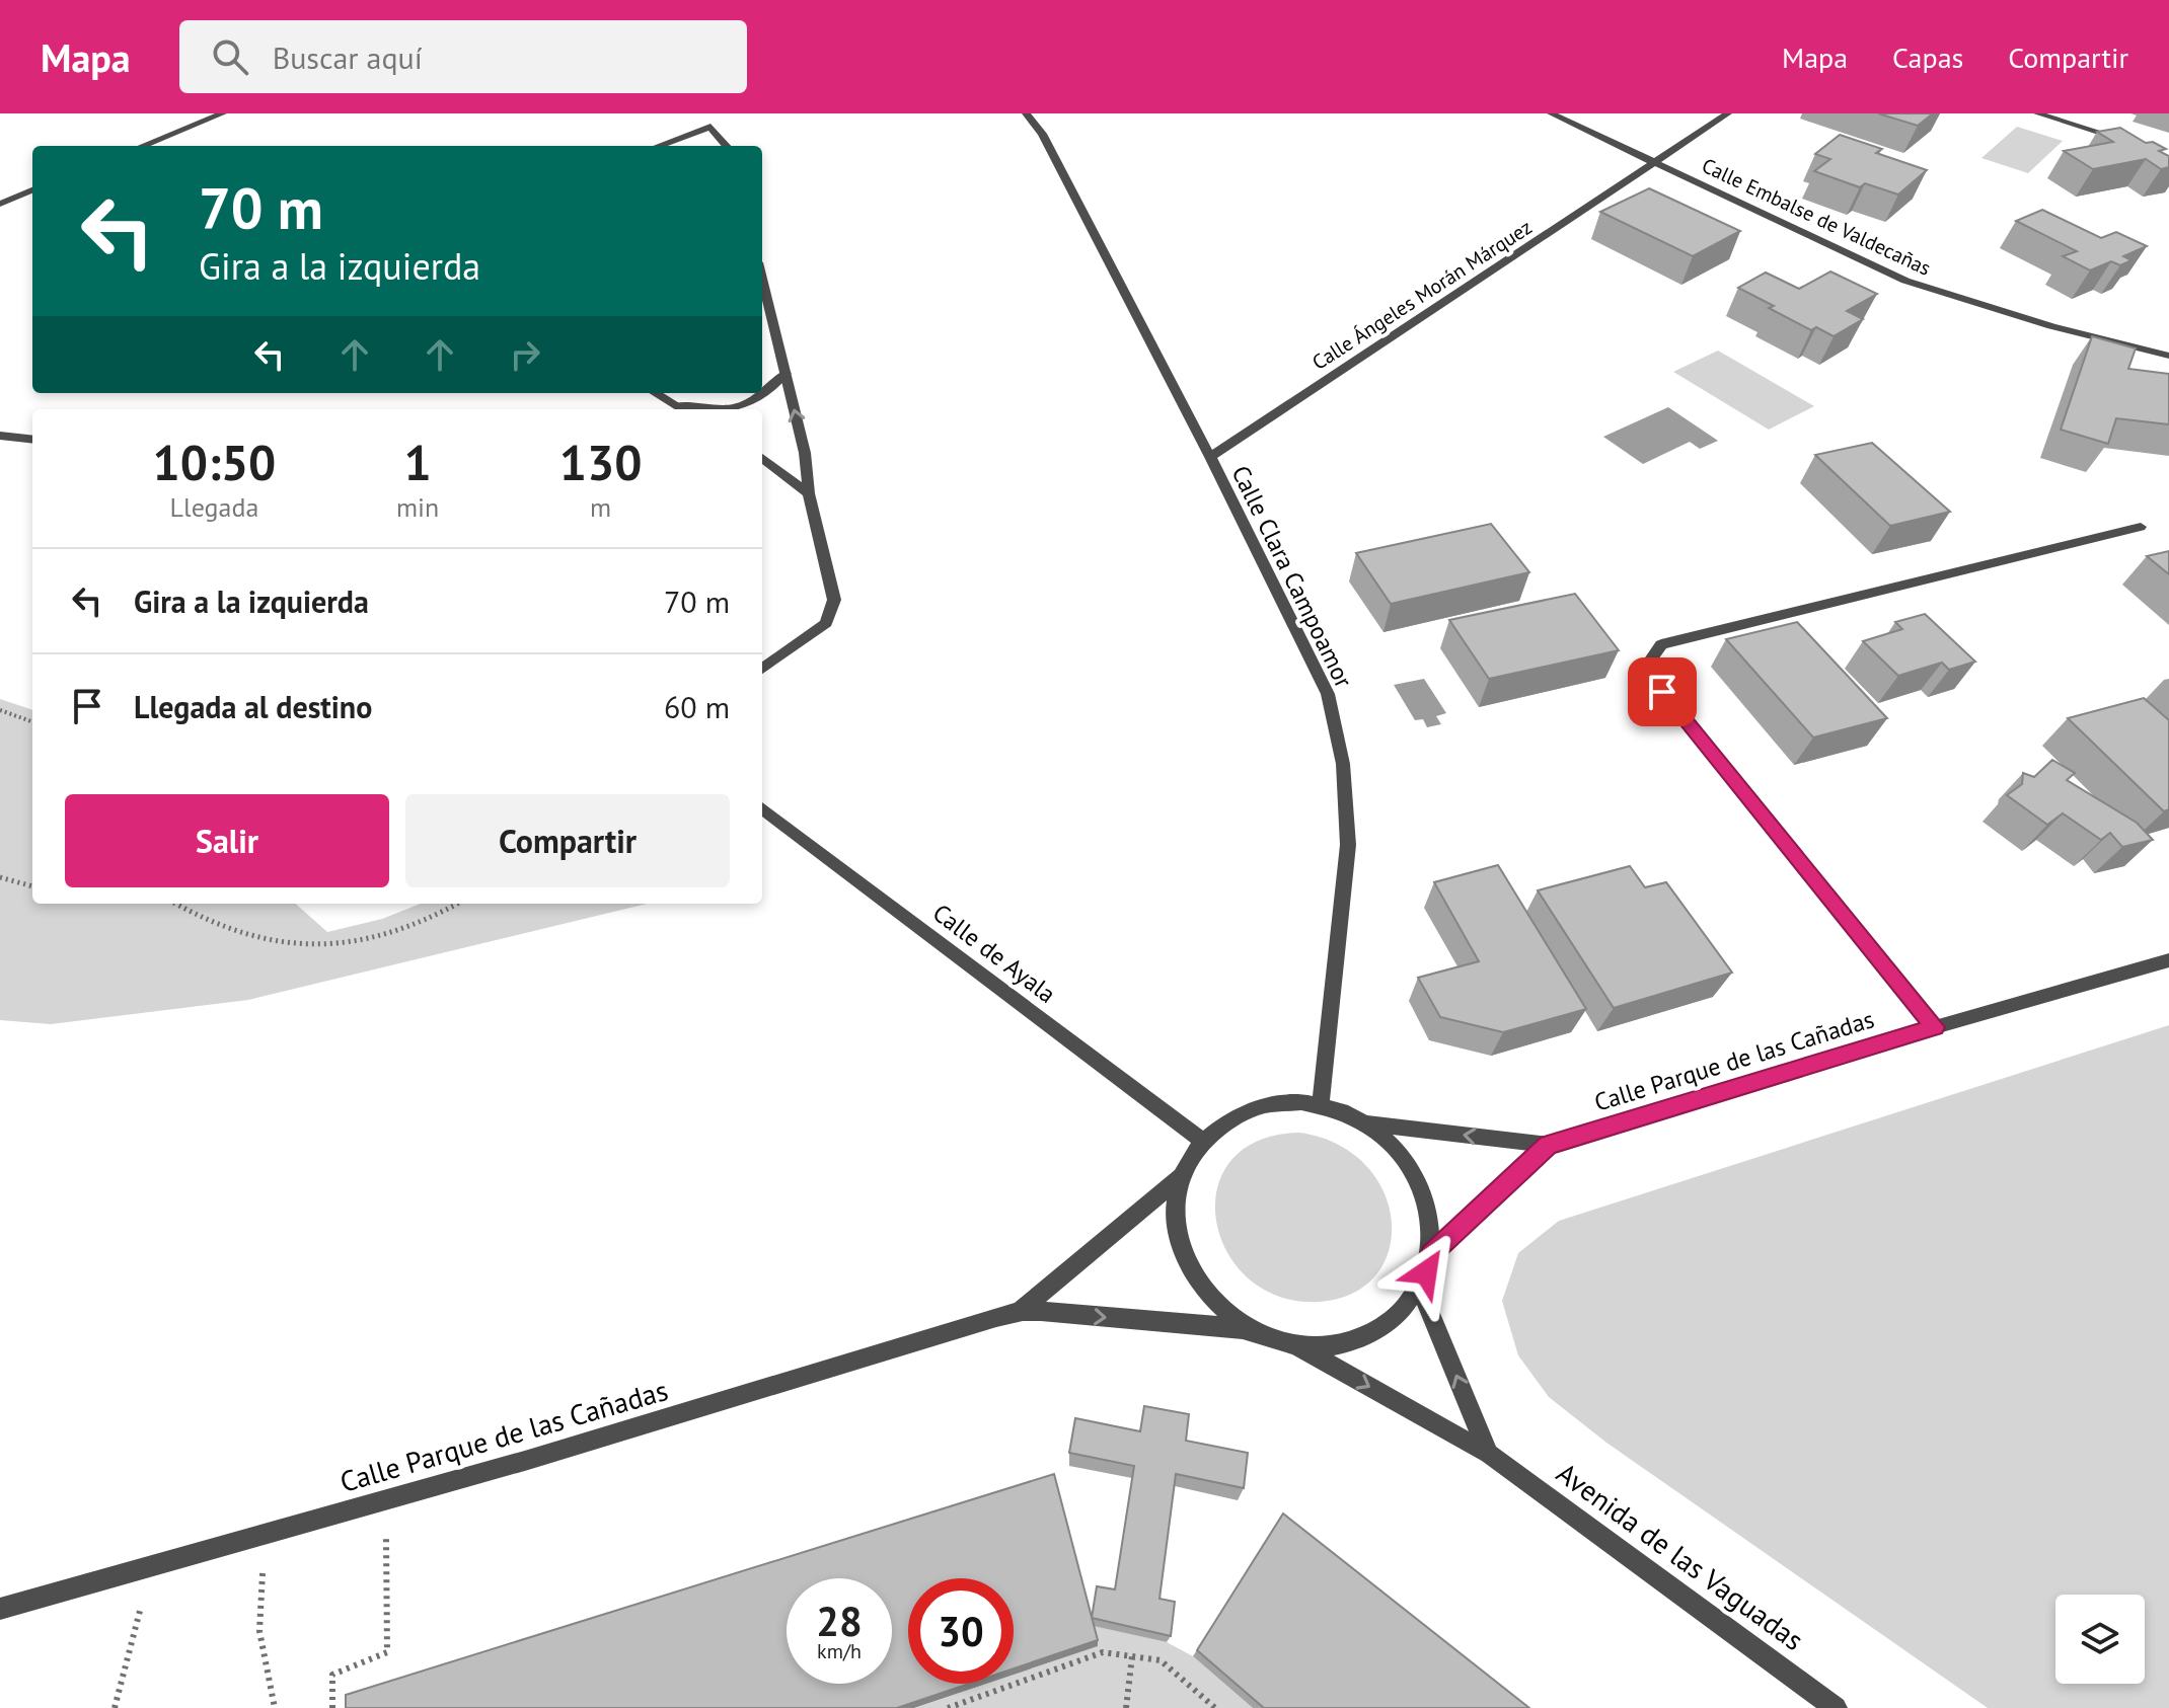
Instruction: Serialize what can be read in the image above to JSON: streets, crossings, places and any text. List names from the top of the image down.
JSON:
{
  "streets": {
    "street": [
      "Calle Embalse de Valdecañas",
      "Calle Ángeles Morán Márquez",
      "Calle Clara Campoamor",
      "Calle de Ayala",
      "Calle Parque de las Cañadas",
      "Avenida de las Vaguadas"
    ]
  },
  "crossings": [
    ["Calle Embalse de Valdecañas", "Calle Ángeles Morán Márquez"],
    ["Calle Ángeles Morán Márquez", "Calle Clara Campoamor"],
    ["Calle Clara Campoamor", "Calle de Ayala"],
    ["Calle Clara Campoamor", "Calle Parque de las Cañadas"],
    ["Calle Clara Campoamor", "Avenida de las Vaguadas"],
    ["Calle de Ayala", "Calle Parque de las Cañadas"],
    ["Calle de Ayala", "Avenida de las Vaguadas"],
    ["Calle Parque de las Cañadas", "Avenida de las Vaguadas"]
  ],
  "page": {
    "header": "Mapa",
    "search": "Buscar aquí",
    "nav": ["Mapa", "Capas", "Compartir"],
    "turn": ["70 m", "Gira a la izquierda"],
    "eta": [
      "10:50",
      "Llegada",
      "1",
      "min",
      "130",
      "m"
    ],
    "list": [
      {
        "name": "Gira a la izquierda",
        "value": "70 m"
      },
      {
        "name": "Llegada al destino",
        "value": "60 m"
      }
    ],
    "buttons": ["Salir", "Compartir"],
    "speed": "28 km/h",
    "limit": "30"
  }
}
